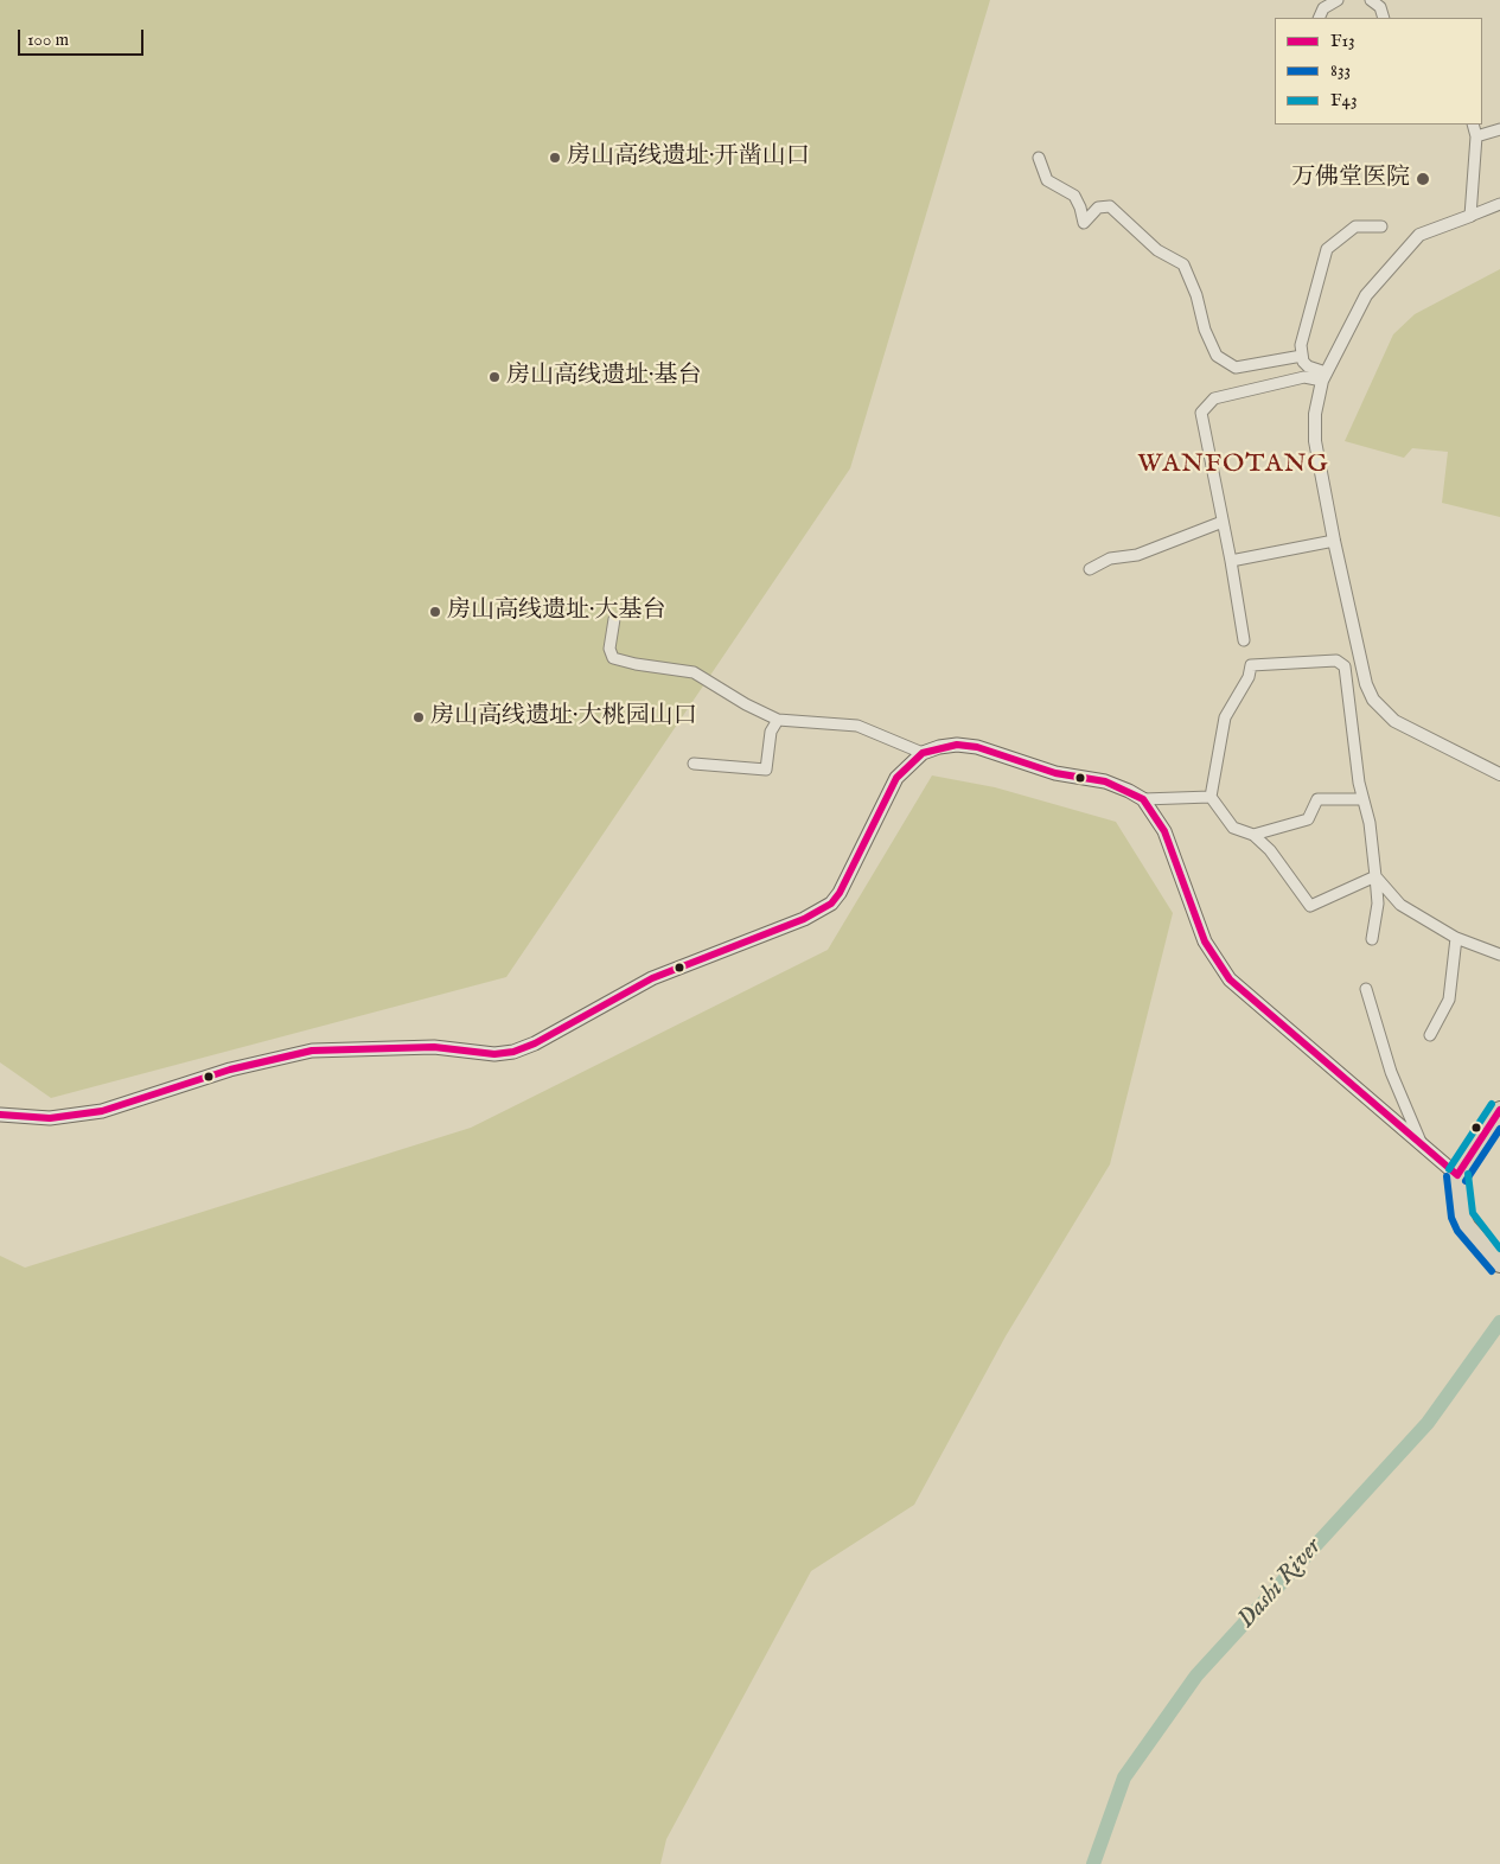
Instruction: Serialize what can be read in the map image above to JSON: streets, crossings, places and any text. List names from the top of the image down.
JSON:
{
  "districts": ["WANFOTANG"],
  "water": ["Dashi River"],
  "places": [
    "房山高线遗址·开凿山口",
    "万佛堂医院",
    "房山高线遗址·基台",
    "房山高线遗址·大基台",
    "房山高线遗址·大桃园山口"
  ],
  "lines": ["transit line F13", "transit line F43", "transit line 833"],
  "legend": ["F13", "833", "F43"],
  "scale_bar": "100 m"
}
